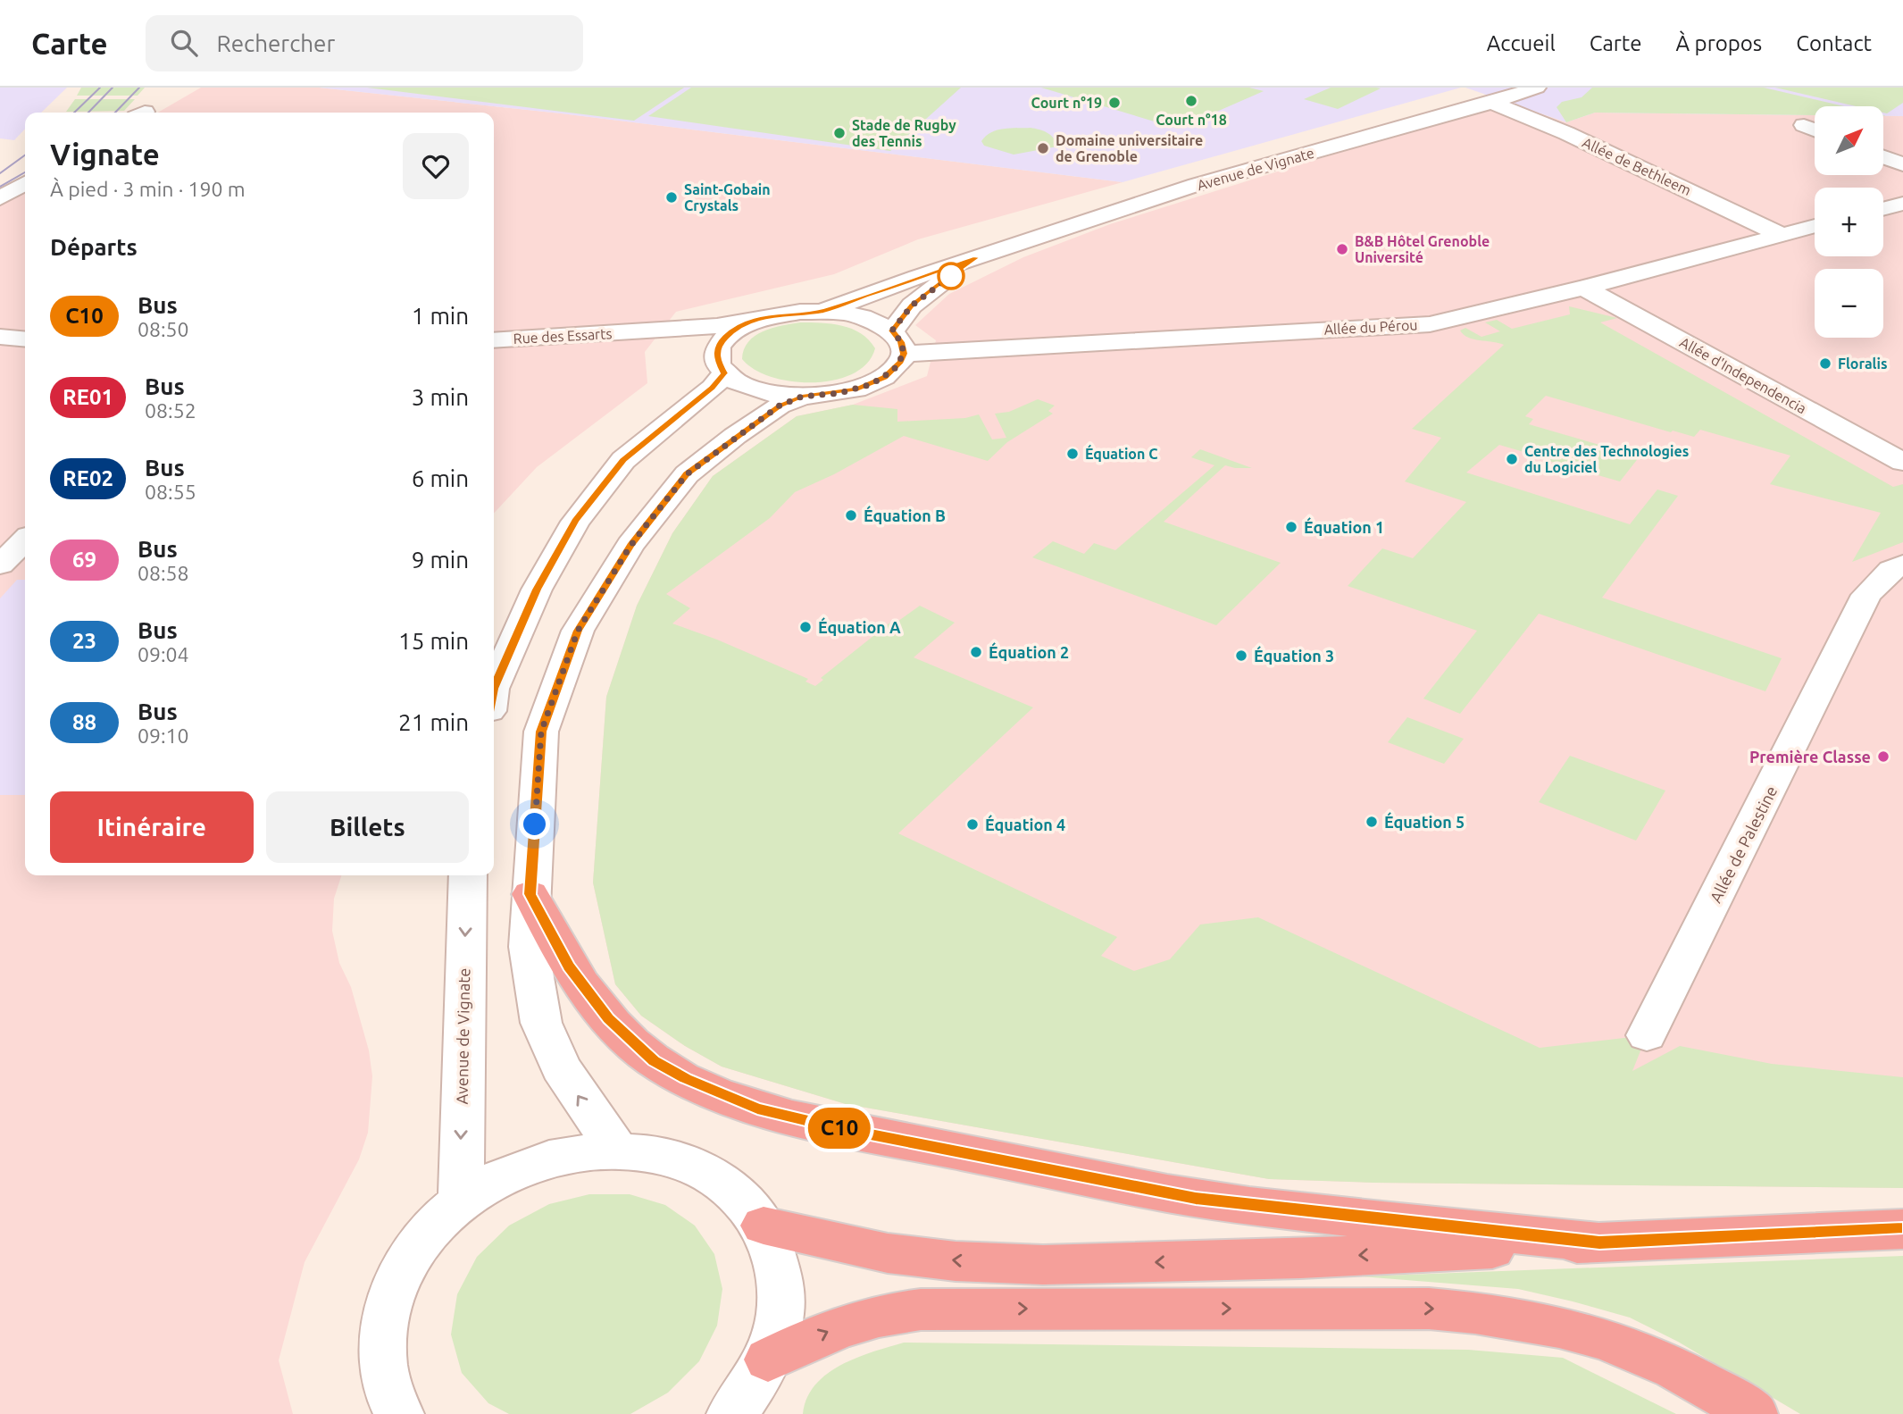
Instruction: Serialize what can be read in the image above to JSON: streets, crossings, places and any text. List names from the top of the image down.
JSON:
{
  "streets": {
    "street": [
      "Allée de Bethleem",
      "Avenue de Vignate",
      "Allée du Pérou",
      "Rue des Essarts",
      "Allée d'Independencia",
      "Allée de Palestine"
    ]
  },
  "crossings": [
    ["Allée de Bethleem", "Avenue de Vignate"],
    ["Allée de Bethleem", "Allée du Pérou"],
    ["Allée du Pérou", "Allée d'Independencia"]
  ],
  "places": [
    "Court n°18",
    "Court n°19",
    "Stade de Rugby des Tennis",
    "Domaine universitaire de Grenoble",
    "Saint-Gobain Crystals",
    "B&B Hôtel Grenoble Université",
    "Floralis",
    "Équation C",
    "Centre des Technologies du Logiciel",
    "Équation B",
    "Équation 1",
    "Équation A",
    "Équation 2",
    "Équation 3",
    "Première Classe",
    "Équation 5",
    "Équation 4"
  ],
  "lines": ["bus line C10"],
  "north": "top right",
  "page": {
    "header": "Carte",
    "search": "Rechercher",
    "nav": [
      "Accueil",
      "Carte",
      "À propos",
      "Contact"
    ],
    "on_map": "C10",
    "map_buttons": ["+", "−"],
    "heading": [
      ["Vignate", "À pied · 3 min · 190 m"],
      "Départs"
    ],
    "list": [
      {
        "mark": "C10",
        "name": "Bus",
        "note": "08:50",
        "value": "1 min"
      },
      {
        "mark": "RE01",
        "name": "Bus",
        "note": "08:52",
        "value": "3 min"
      },
      {
        "mark": "RE02",
        "name": "Bus",
        "note": "08:55",
        "value": "6 min"
      },
      {
        "mark": "69",
        "name": "Bus",
        "note": "08:58",
        "value": "9 min"
      },
      {
        "mark": "23",
        "name": "Bus",
        "note": "09:04",
        "value": "15 min"
      },
      {
        "mark": "88",
        "name": "Bus",
        "note": "09:10",
        "value": "21 min"
      }
    ],
    "buttons": ["Itinéraire", "Billets"]
  }
}
